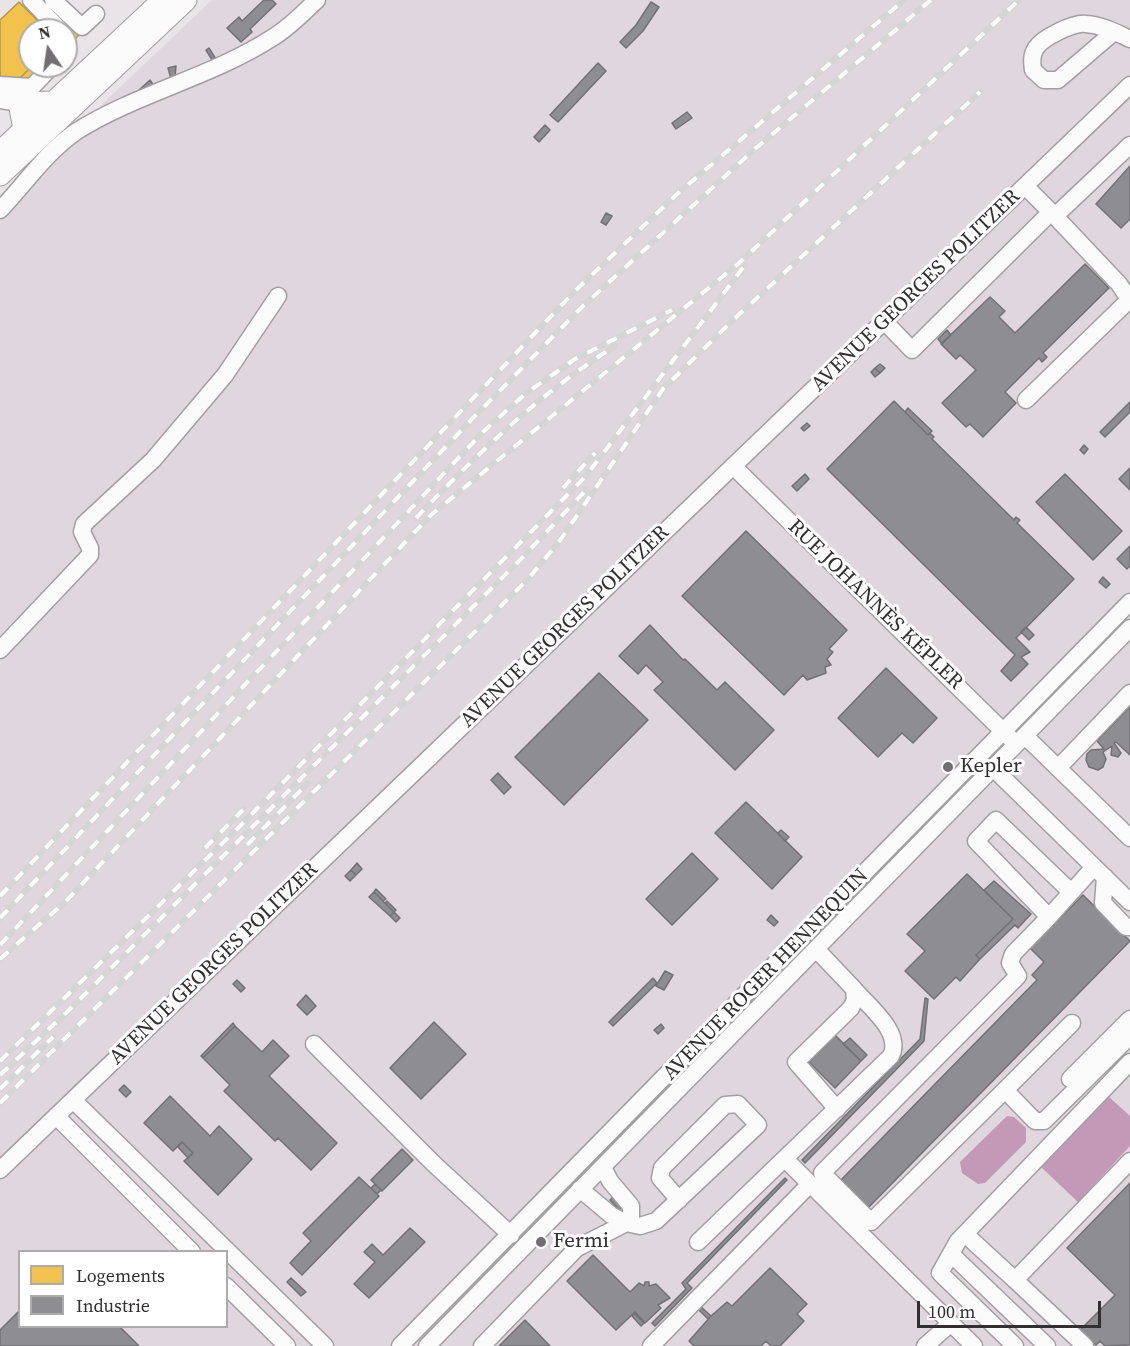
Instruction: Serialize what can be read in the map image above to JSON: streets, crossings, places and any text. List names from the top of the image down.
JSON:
{
  "streets": {
    "street": ["AVENUE GEORGES POLITZER", "RUE JOHANNÈS KÉPLER", "AVENUE ROGER HENNEQUIN"]
  },
  "crossings": [
    ["AVENUE GEORGES POLITZER", "RUE JOHANNÈS KÉPLER"],
    ["RUE JOHANNÈS KÉPLER", "AVENUE ROGER HENNEQUIN"]
  ],
  "places": ["Kepler", "Fermi"],
  "legend": ["Logements", "Industrie"],
  "scale_bar": "100 m",
  "north": "top"
}
